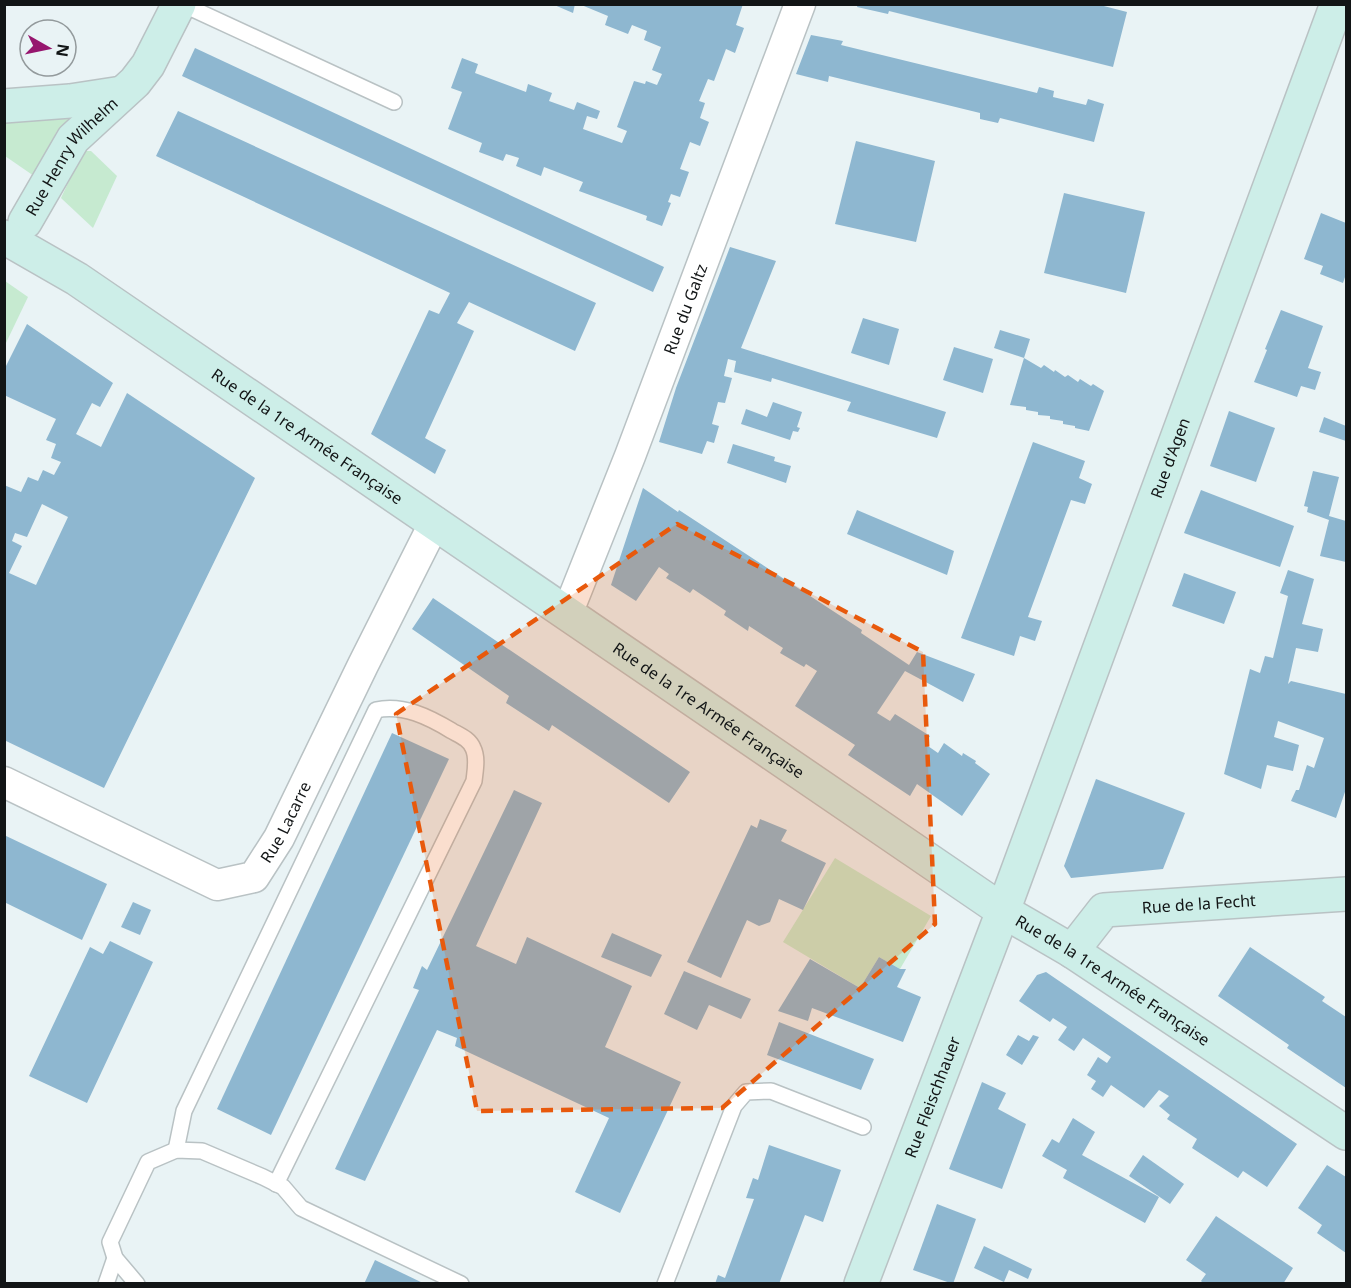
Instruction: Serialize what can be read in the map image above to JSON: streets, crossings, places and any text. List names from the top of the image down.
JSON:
{
  "streets": {
    "main road": [
      "Rue Henry Wilhelm",
      "Rue de la 1re Armée Française",
      "Rue d'Agen",
      "Rue de la Fecht",
      "Rue Fleischhauer"
    ],
    "street": ["Rue du Galtz", "Rue Lacarre"]
  },
  "crossings": [
    ["Rue Henry Wilhelm", "Rue de la 1re Armée Française"],
    ["Rue du Galtz", "Rue de la 1re Armée Française"],
    ["Rue de la 1re Armée Française", "Rue d'Agen"],
    ["Rue de la 1re Armée Française", "Rue Lacarre"],
    ["Rue de la 1re Armée Française", "Rue de la Fecht"],
    ["Rue de la 1re Armée Française", "Rue Fleischhauer"],
    ["Rue d'Agen", "Rue Fleischhauer"]
  ],
  "north": "right"
}
